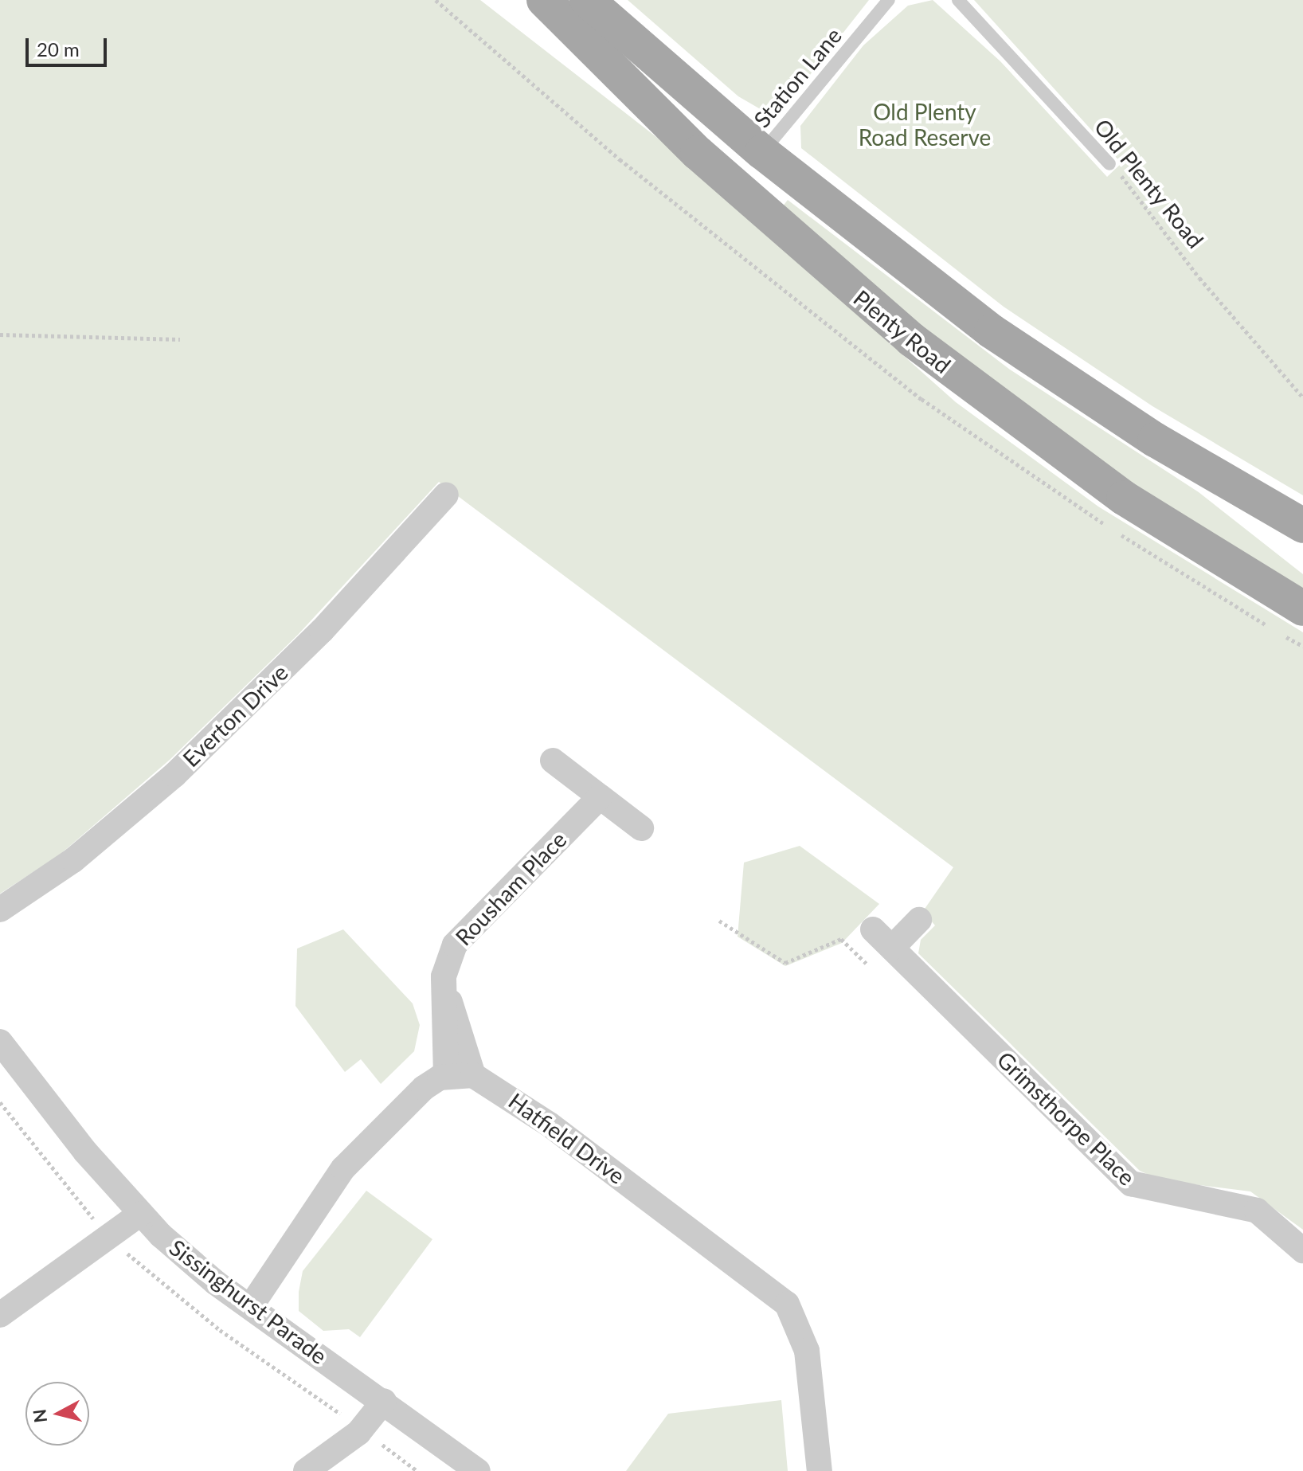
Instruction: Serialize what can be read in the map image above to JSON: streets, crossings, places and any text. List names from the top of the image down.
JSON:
{
  "streets": {
    "main road": ["Plenty Road"],
    "street": [
      "Everton Drive",
      "Rousham Place",
      "Grimsthorpe Place",
      "Hatfield Drive",
      "Sissinghurst Parade"
    ],
    "lane": ["Station Lane", "Old Plenty Road"]
  },
  "crossings": [
    ["Rousham Place", "Hatfield Drive"]
  ],
  "parks": ["Old Plenty Road Reserve"],
  "scale_bar": "20 m",
  "north": "left"
}
